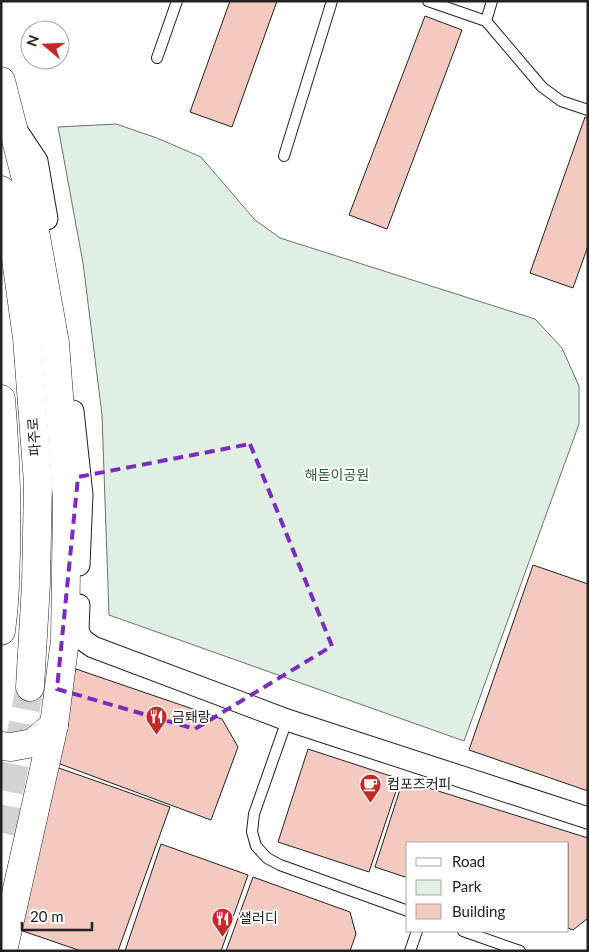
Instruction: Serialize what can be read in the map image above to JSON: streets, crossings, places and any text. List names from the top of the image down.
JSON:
{
  "streets": {
    "main road": ["파주로"]
  },
  "parks": ["해돋이공원"],
  "places": {
    "restaurant": ["금퇘랑", "샐러디"],
    "cafe": ["컴포즈커피"]
  },
  "legend": ["Road", "Park", "Building"],
  "scale_bar": "20 m",
  "north": "left"
}
